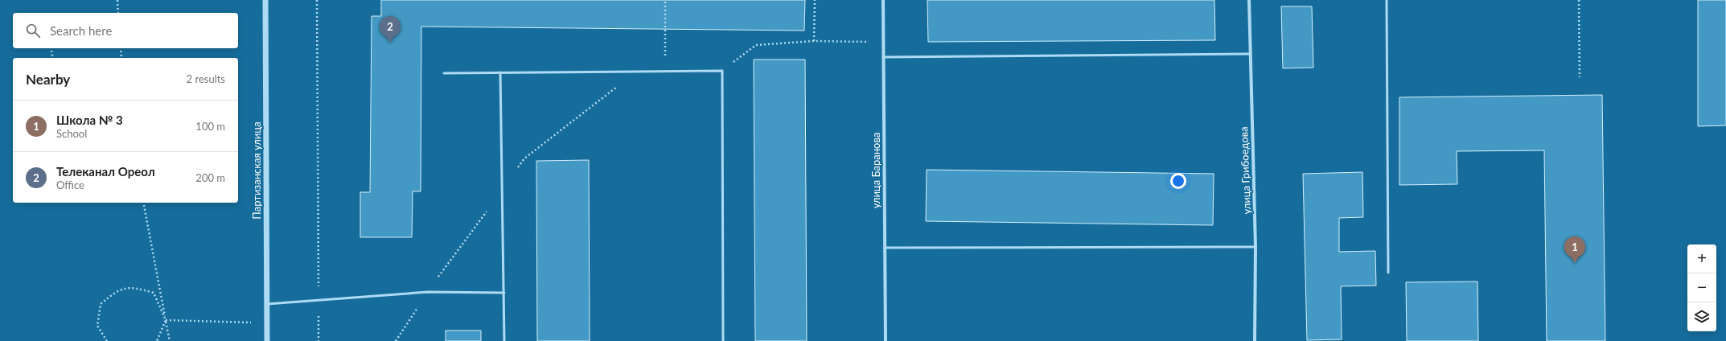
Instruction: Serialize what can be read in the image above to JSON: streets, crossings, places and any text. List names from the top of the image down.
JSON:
{
  "streets": {
    "street": ["Партизанская улица", "улица Баранова", "улица Грибоедова"]
  },
  "page": {
    "search": "Search here",
    "pins": ["2", "1"],
    "heading": ["Nearby", "2 results"],
    "list": [
      {
        "mark": "1",
        "name": "Школа № 3",
        "note": "School",
        "value": "100 m"
      },
      {
        "mark": "2",
        "name": "Телеканал Ореол",
        "note": "Office",
        "value": "200 m"
      }
    ],
    "map_buttons": ["+", "−"]
  }
}
